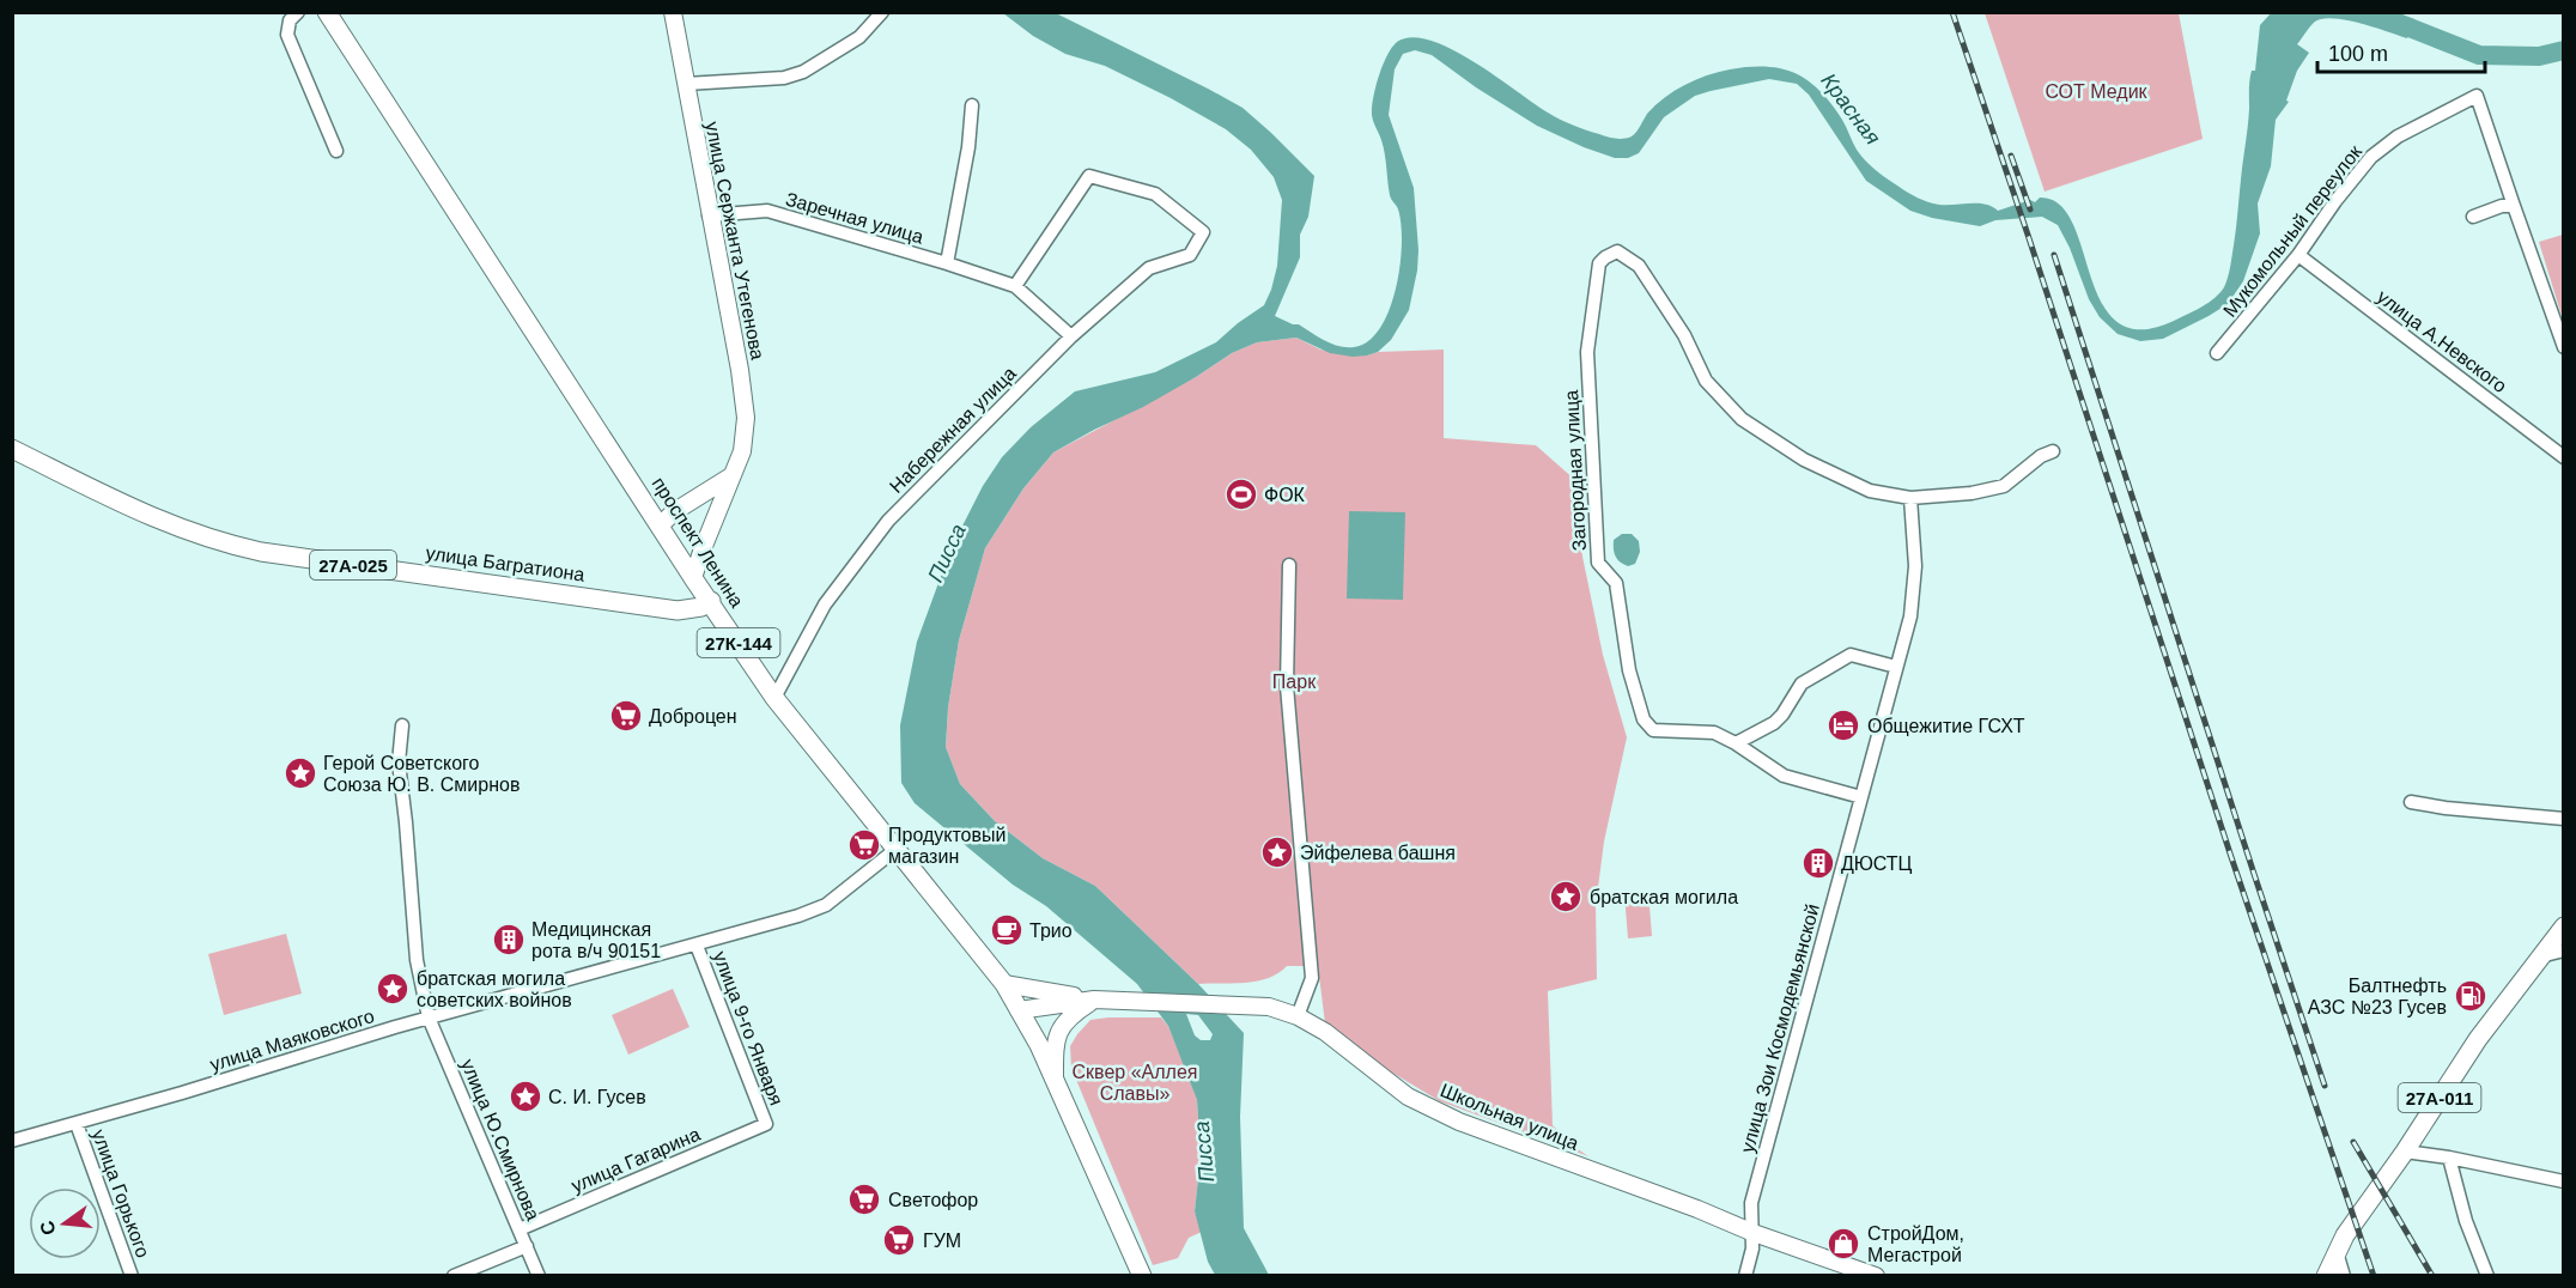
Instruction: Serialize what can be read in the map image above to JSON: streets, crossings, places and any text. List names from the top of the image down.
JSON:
{
  "streets": {
    "main road": [
      "улица Сержанта Утегенова",
      "проспект Ленина",
      "улица Багратиона",
      "27А-025",
      "27К-144",
      "27А-011",
      "Школьная улица"
    ],
    "street": [
      "Заречная улица",
      "Мукомольный переулок",
      "улица А.Невского",
      "Набережная улица",
      "Загородная улица",
      "улица 9-го Января",
      "улица Зои Космодемьянской",
      "улица Маяковского",
      "улица Ю.Смирнова",
      "улица Гагарина",
      "улица Горького"
    ]
  },
  "crossings": [
    ["Заречная улица", "улица Сержанта Утегенова"],
    ["Заречная улица", "Набережная улица"],
    ["Мукомольный переулок", "улица А.Невского"],
    ["улица Сержанта Утегенова", "проспект Ленина"],
    ["Набережная улица", "проспект Ленина"],
    ["Загородная улица", "улица Зои Космодемьянской"],
    ["проспект Ленина", "улица Багратиона"],
    ["проспект Ленина", "улица Маяковского"],
    ["проспект Ленина", "Школьная улица"],
    ["улица 9-го Января", "улица Маяковского"],
    ["улица 9-го Января", "улица Гагарина"],
    ["улица Зои Космодемьянской", "Школьная улица"],
    ["улица Маяковского", "улица Ю.Смирнова"],
    ["улица Маяковского", "улица Горького"],
    ["улица Ю.Смирнова", "улица Гагарина"]
  ],
  "water": ["Красная", "Писса"],
  "parks": ["СОТ Медик", "Парк", "Сквер «Аллея Славы»"],
  "places": {
    "sports": ["ФОК"],
    "supermarket": [
      "Доброцен",
      "Продуктовый магазин",
      "Светофор",
      "ГУМ"
    ],
    "hotel": ["Общежитие ГСХТ"],
    "place": [
      "Герой Советского Союза Ю. В. Смирнов",
      "Эйфелева башня",
      "братская могила",
      "братская могила советских войнов",
      "С. И. Гусев"
    ],
    "building": ["ДЮСТЦ", "Медицинская рота в/ч 90151"],
    "cafe": ["Трио"],
    "fuel station": ["Балтнефть АЗС №23 Гусев"],
    "shop": ["СтройДом, Мегастрой"]
  },
  "scale_bar": "100 m",
  "north": "left"
}
